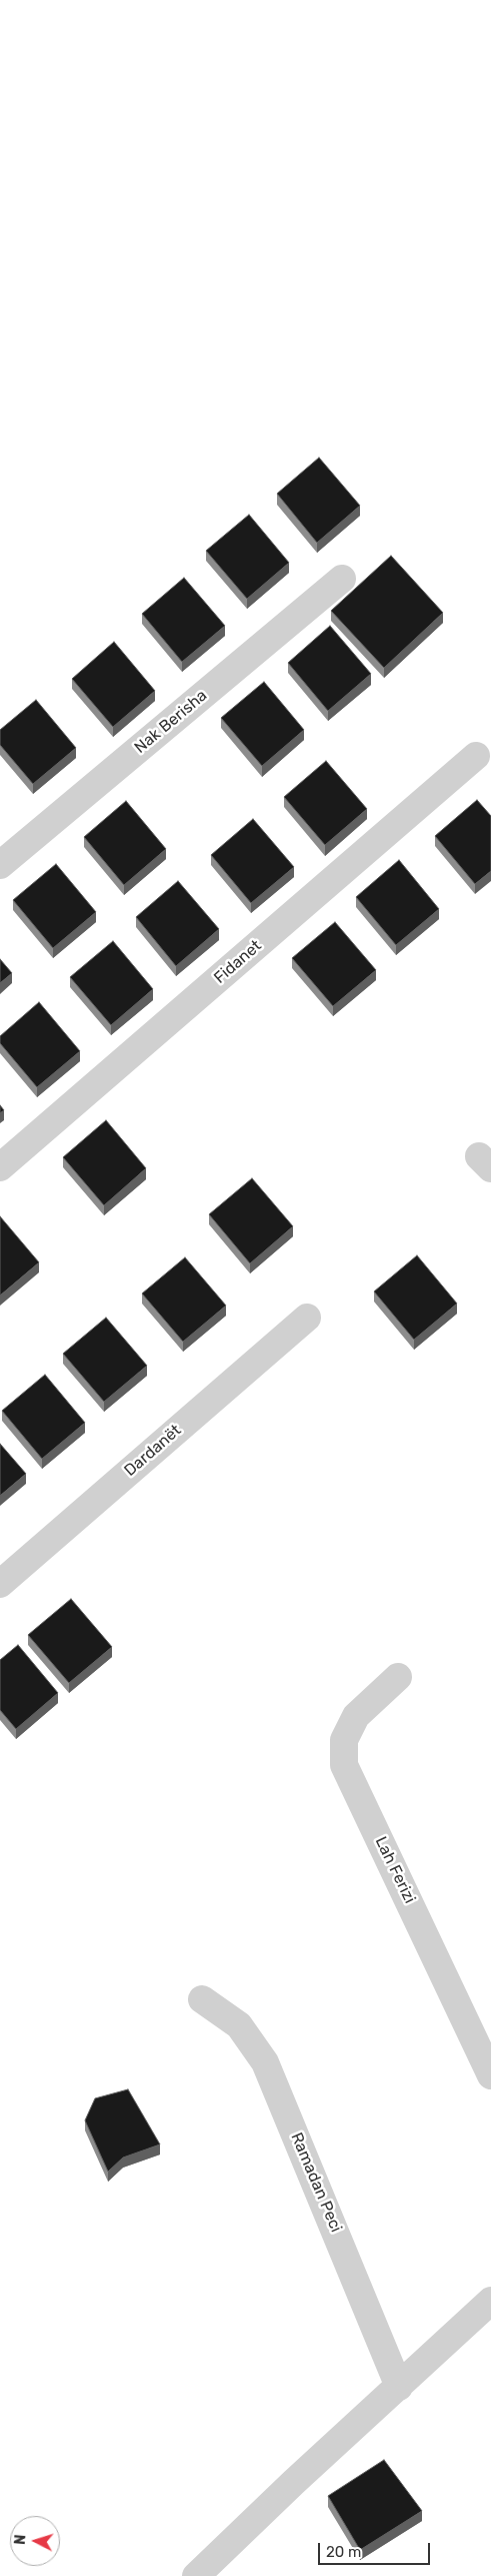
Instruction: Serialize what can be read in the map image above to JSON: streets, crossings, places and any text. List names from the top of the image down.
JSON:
{
  "streets": {
    "street": [
      "Nak Berisha",
      "Fidanet",
      "Dardanët",
      "Lah Ferizi",
      "Ramadan Peci"
    ]
  },
  "scale_bar": "20 m",
  "north": "left"
}
